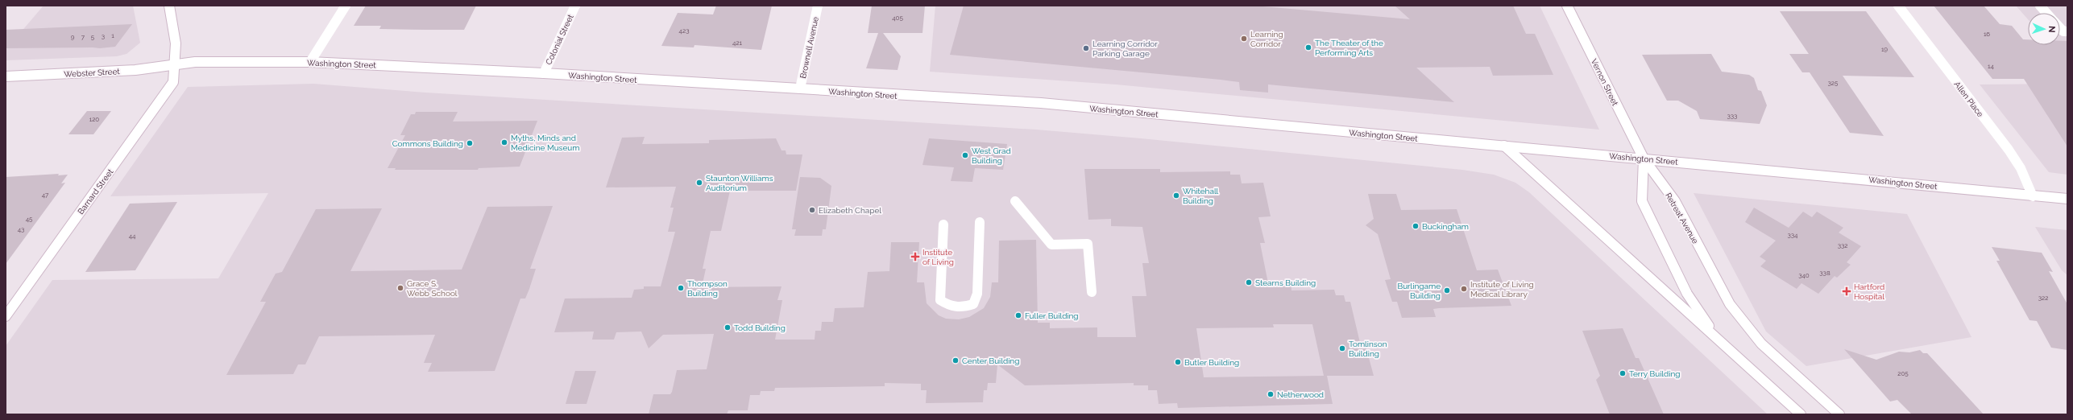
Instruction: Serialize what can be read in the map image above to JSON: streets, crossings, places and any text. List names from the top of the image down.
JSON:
{
  "streets": {
    "main road": [
      "Colonial Street",
      "Brownell Avenue",
      "Washington Street",
      "Webster Street",
      "Vernon Street",
      "Allen Place",
      "Barnard Street",
      "Retreat Avenue"
    ]
  },
  "crossings": [
    ["Colonial Street", "Washington Street"],
    ["Brownell Avenue", "Washington Street"],
    ["Washington Street", "Webster Street"],
    ["Washington Street", "Vernon Street"],
    ["Washington Street", "Allen Place"],
    ["Washington Street", "Barnard Street"],
    ["Washington Street", "Retreat Avenue"],
    ["Webster Street", "Barnard Street"],
    ["Vernon Street", "Retreat Avenue"]
  ],
  "places": {
    "other": [
      "Learning Corridor",
      "The Theater of the Performing Arts",
      "Learning Corridor Parking Garage",
      "Myths, Minds and Medicine Museum",
      "Commons Building",
      "West Grad Building",
      "Staunton Williams Auditorium",
      "Whitehall Building",
      "Elizabeth Chapel",
      "Buckingham",
      "Stearns Building",
      "Grace S. Webb School",
      "Thompson Building",
      "Institute of Living Medical Library",
      "Burlingame Building",
      "Fuller Building",
      "Todd Building",
      "Tomlinson Building",
      "Center Building",
      "Butler Building",
      "Terry Building",
      "Netherwood"
    ],
    "health": ["Institute of Living", "Hartford Hospital"]
  },
  "house_numbers": [
    "405",
    "423",
    "16",
    "1",
    "3",
    "9",
    "7",
    "5",
    "421",
    "19",
    "14",
    "325",
    "333",
    "120",
    "47",
    "45",
    "43",
    "334",
    "44",
    "332",
    "338",
    "340",
    "322",
    "205"
  ],
  "north": "right"
}
